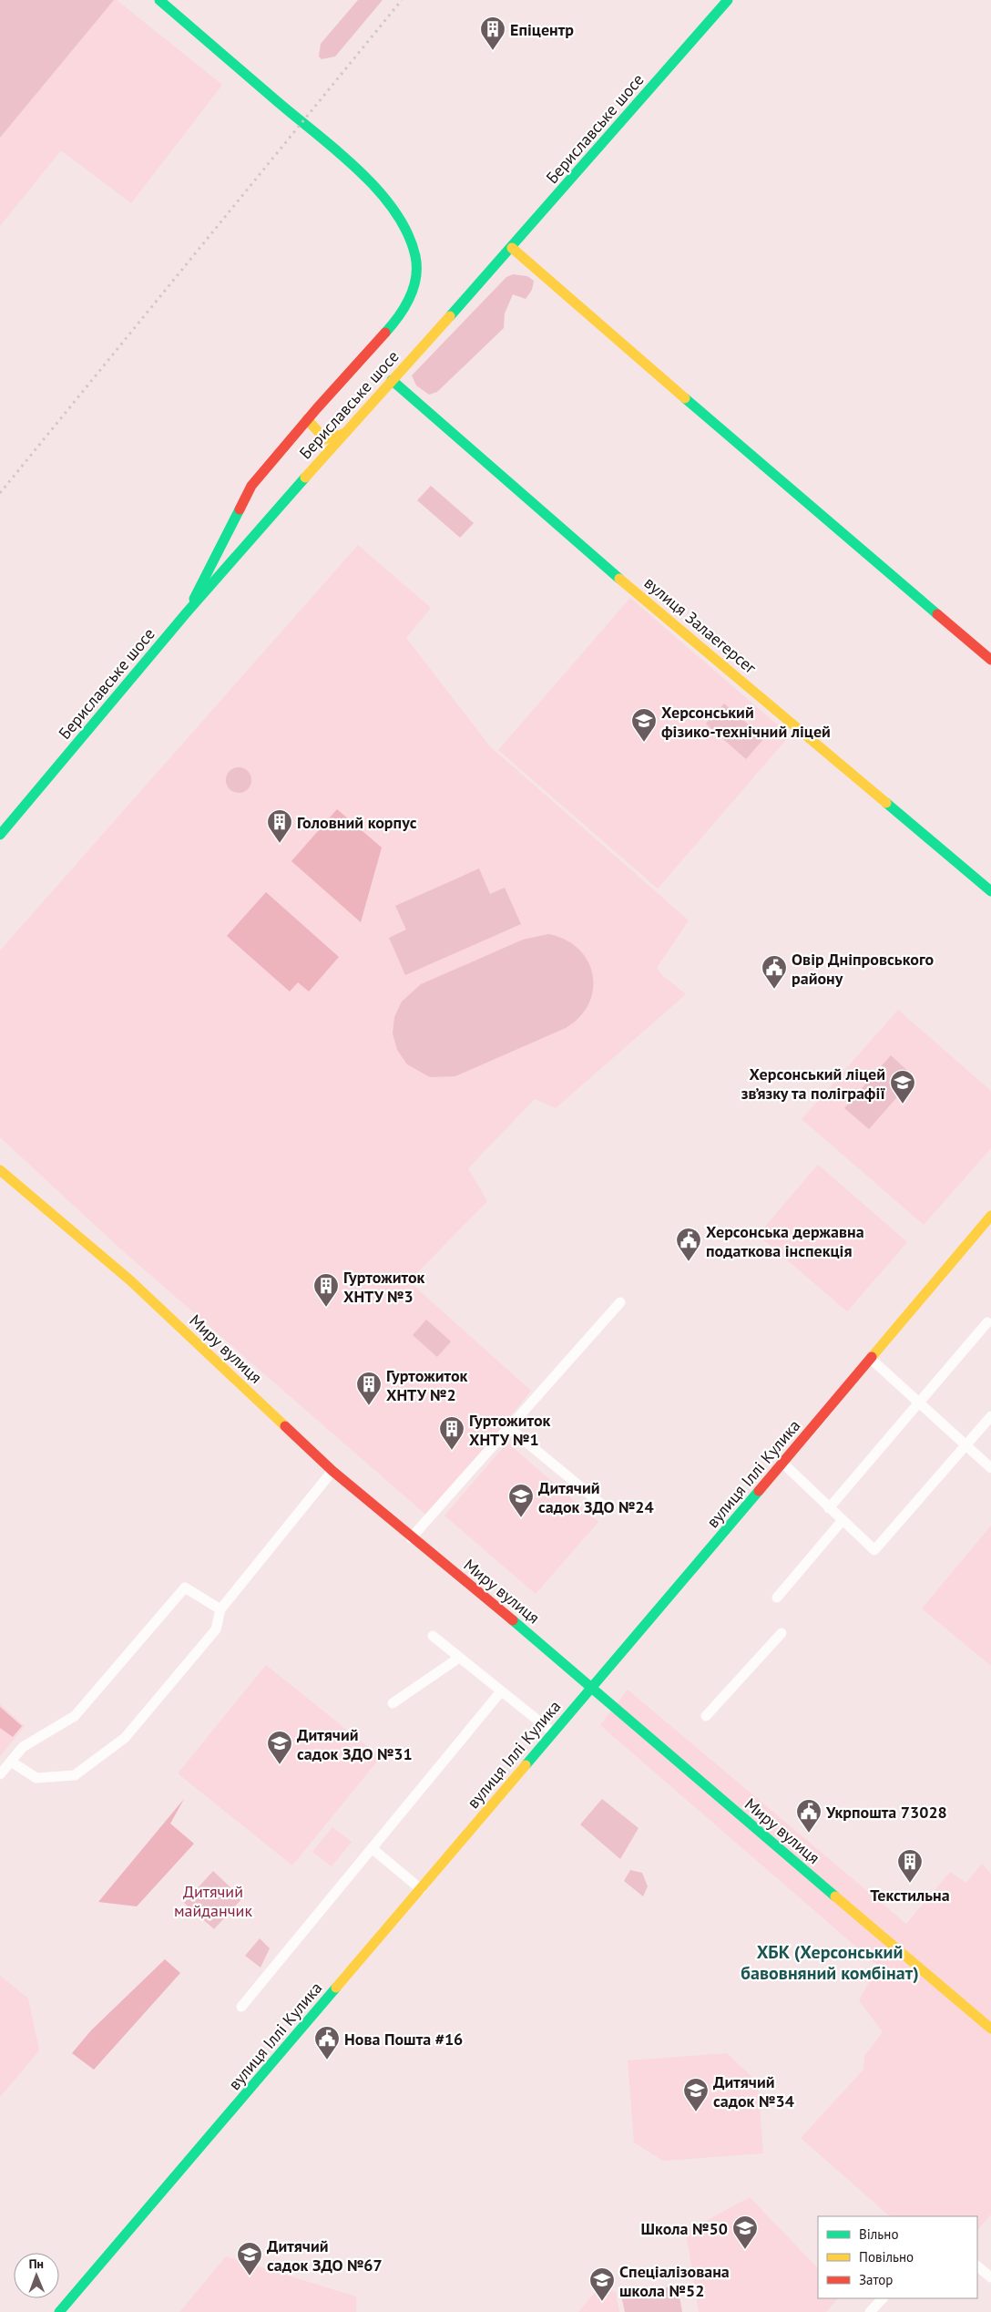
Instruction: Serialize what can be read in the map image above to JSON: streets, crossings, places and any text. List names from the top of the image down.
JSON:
{
  "streets": {
    "street": [
      "Бериславське шосе",
      "вулиця Залаегерсег",
      "Миру вулиця",
      "вулиця Іллі Кулика"
    ]
  },
  "crossings": [
    ["Бериславське шосе", "вулиця Залаегерсег"],
    ["Миру вулиця", "вулиця Іллі Кулика"]
  ],
  "districts": ["ХБК (Херсонський бавовняний комбінат)"],
  "parks": ["Дитячий майданчик"],
  "places": {
    "building": [
      "Епіцентр",
      "Головний корпус",
      "Гуртожиток ХНТУ №3",
      "Гуртожиток ХНТУ №2",
      "Гуртожиток ХНТУ №1",
      "Текстильна"
    ],
    "school or university": [
      "Херсонський фізико-технічний ліцей",
      "Херсонський ліцей зв’язку та поліграфії",
      "Дитячий садок ЗДО №24",
      "Дитячий садок ЗДО №31",
      "Дитячий садок №34",
      "Школа №50",
      "Дитячий садок ЗДО №67",
      "Спеціалізована школа №52"
    ],
    "public building": [
      "Овір Дніпровського району",
      "Херсонська державна податкова інспекція",
      "Укрпошта 73028",
      "Нова Пошта #16"
    ]
  },
  "legend": ["Вільно", "Повільно", "Затор"],
  "north": "top"
}
